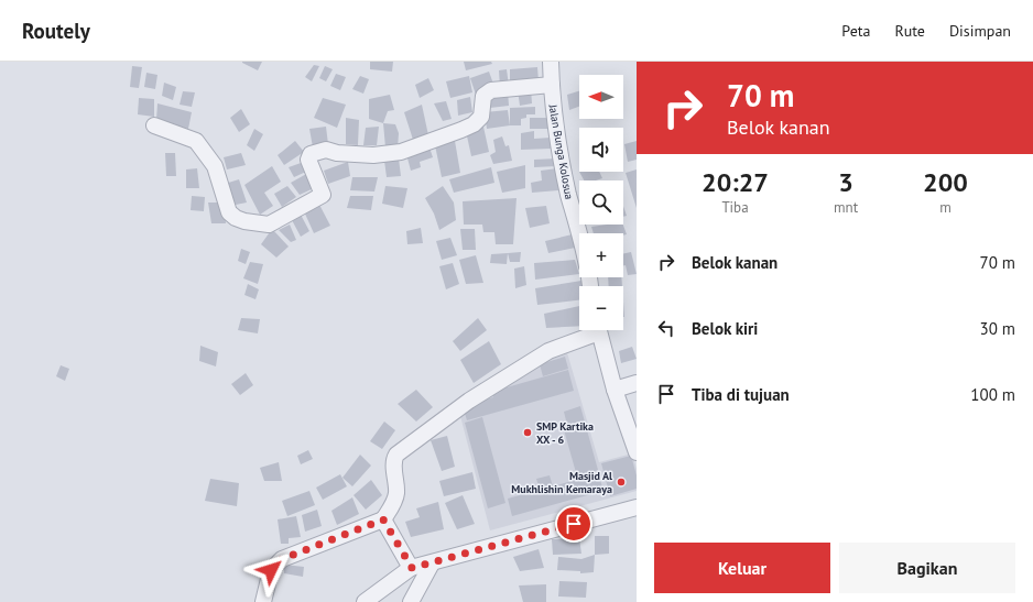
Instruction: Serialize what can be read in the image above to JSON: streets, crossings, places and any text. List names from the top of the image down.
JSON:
{
  "streets": {
    "street": ["Jalan Bunga Kolosua"]
  },
  "places": ["SMP Kartika XX - 6", "Masjid Al Mukhlishin Kemaraya"],
  "north": "left",
  "page": {
    "header": "Routely",
    "nav": ["Peta", "Rute", "Disimpan"],
    "turn": ["70 m", "Belok kanan"],
    "map_buttons": ["+", "−"],
    "eta": [
      "20:27",
      "Tiba",
      "3",
      "mnt",
      "200",
      "m"
    ],
    "list": [
      {
        "name": "Belok kanan",
        "value": "70 m"
      },
      {
        "name": "Belok kiri",
        "value": "30 m"
      },
      {
        "name": "Tiba di tujuan",
        "value": "100 m"
      }
    ],
    "buttons": ["Keluar", "Bagikan"]
  }
}
